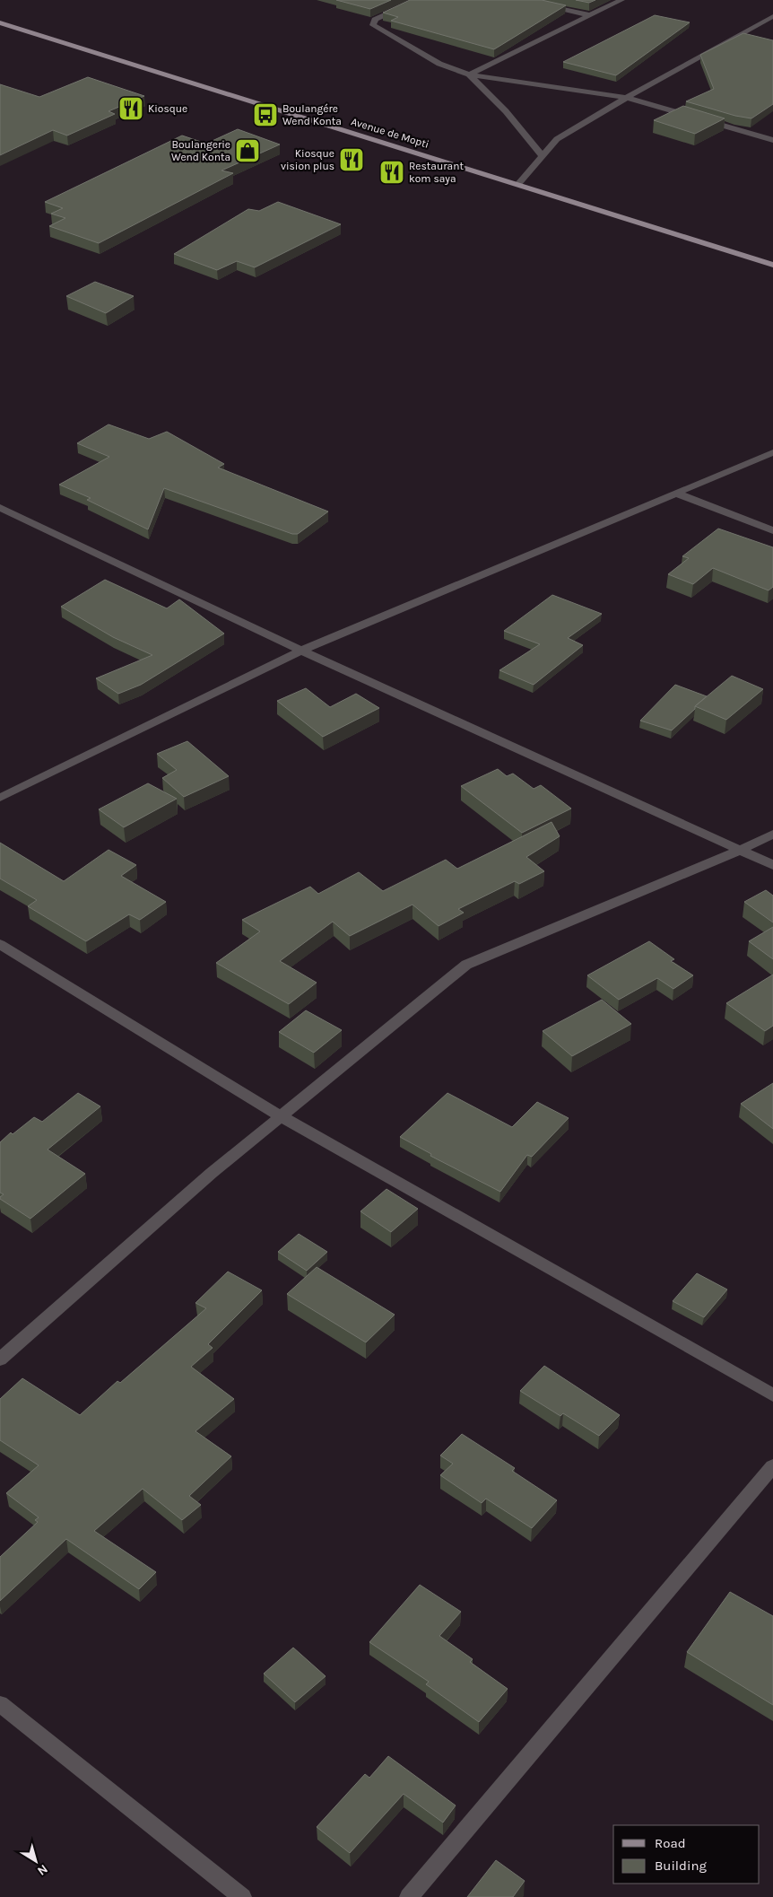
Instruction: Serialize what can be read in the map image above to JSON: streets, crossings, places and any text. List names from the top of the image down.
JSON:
{
  "streets": {
    "main road": ["Avenue de Mopti"]
  },
  "places": {
    "restaurant": ["Kiosque", "Kiosque vision plus", "Restaurant kom saya"],
    "bus stop": ["Boulangére Wend Konta"],
    "shop": ["Boulangerie Wend Konta"]
  },
  "legend": ["Road", "Building"],
  "north": "bottom right"
}
